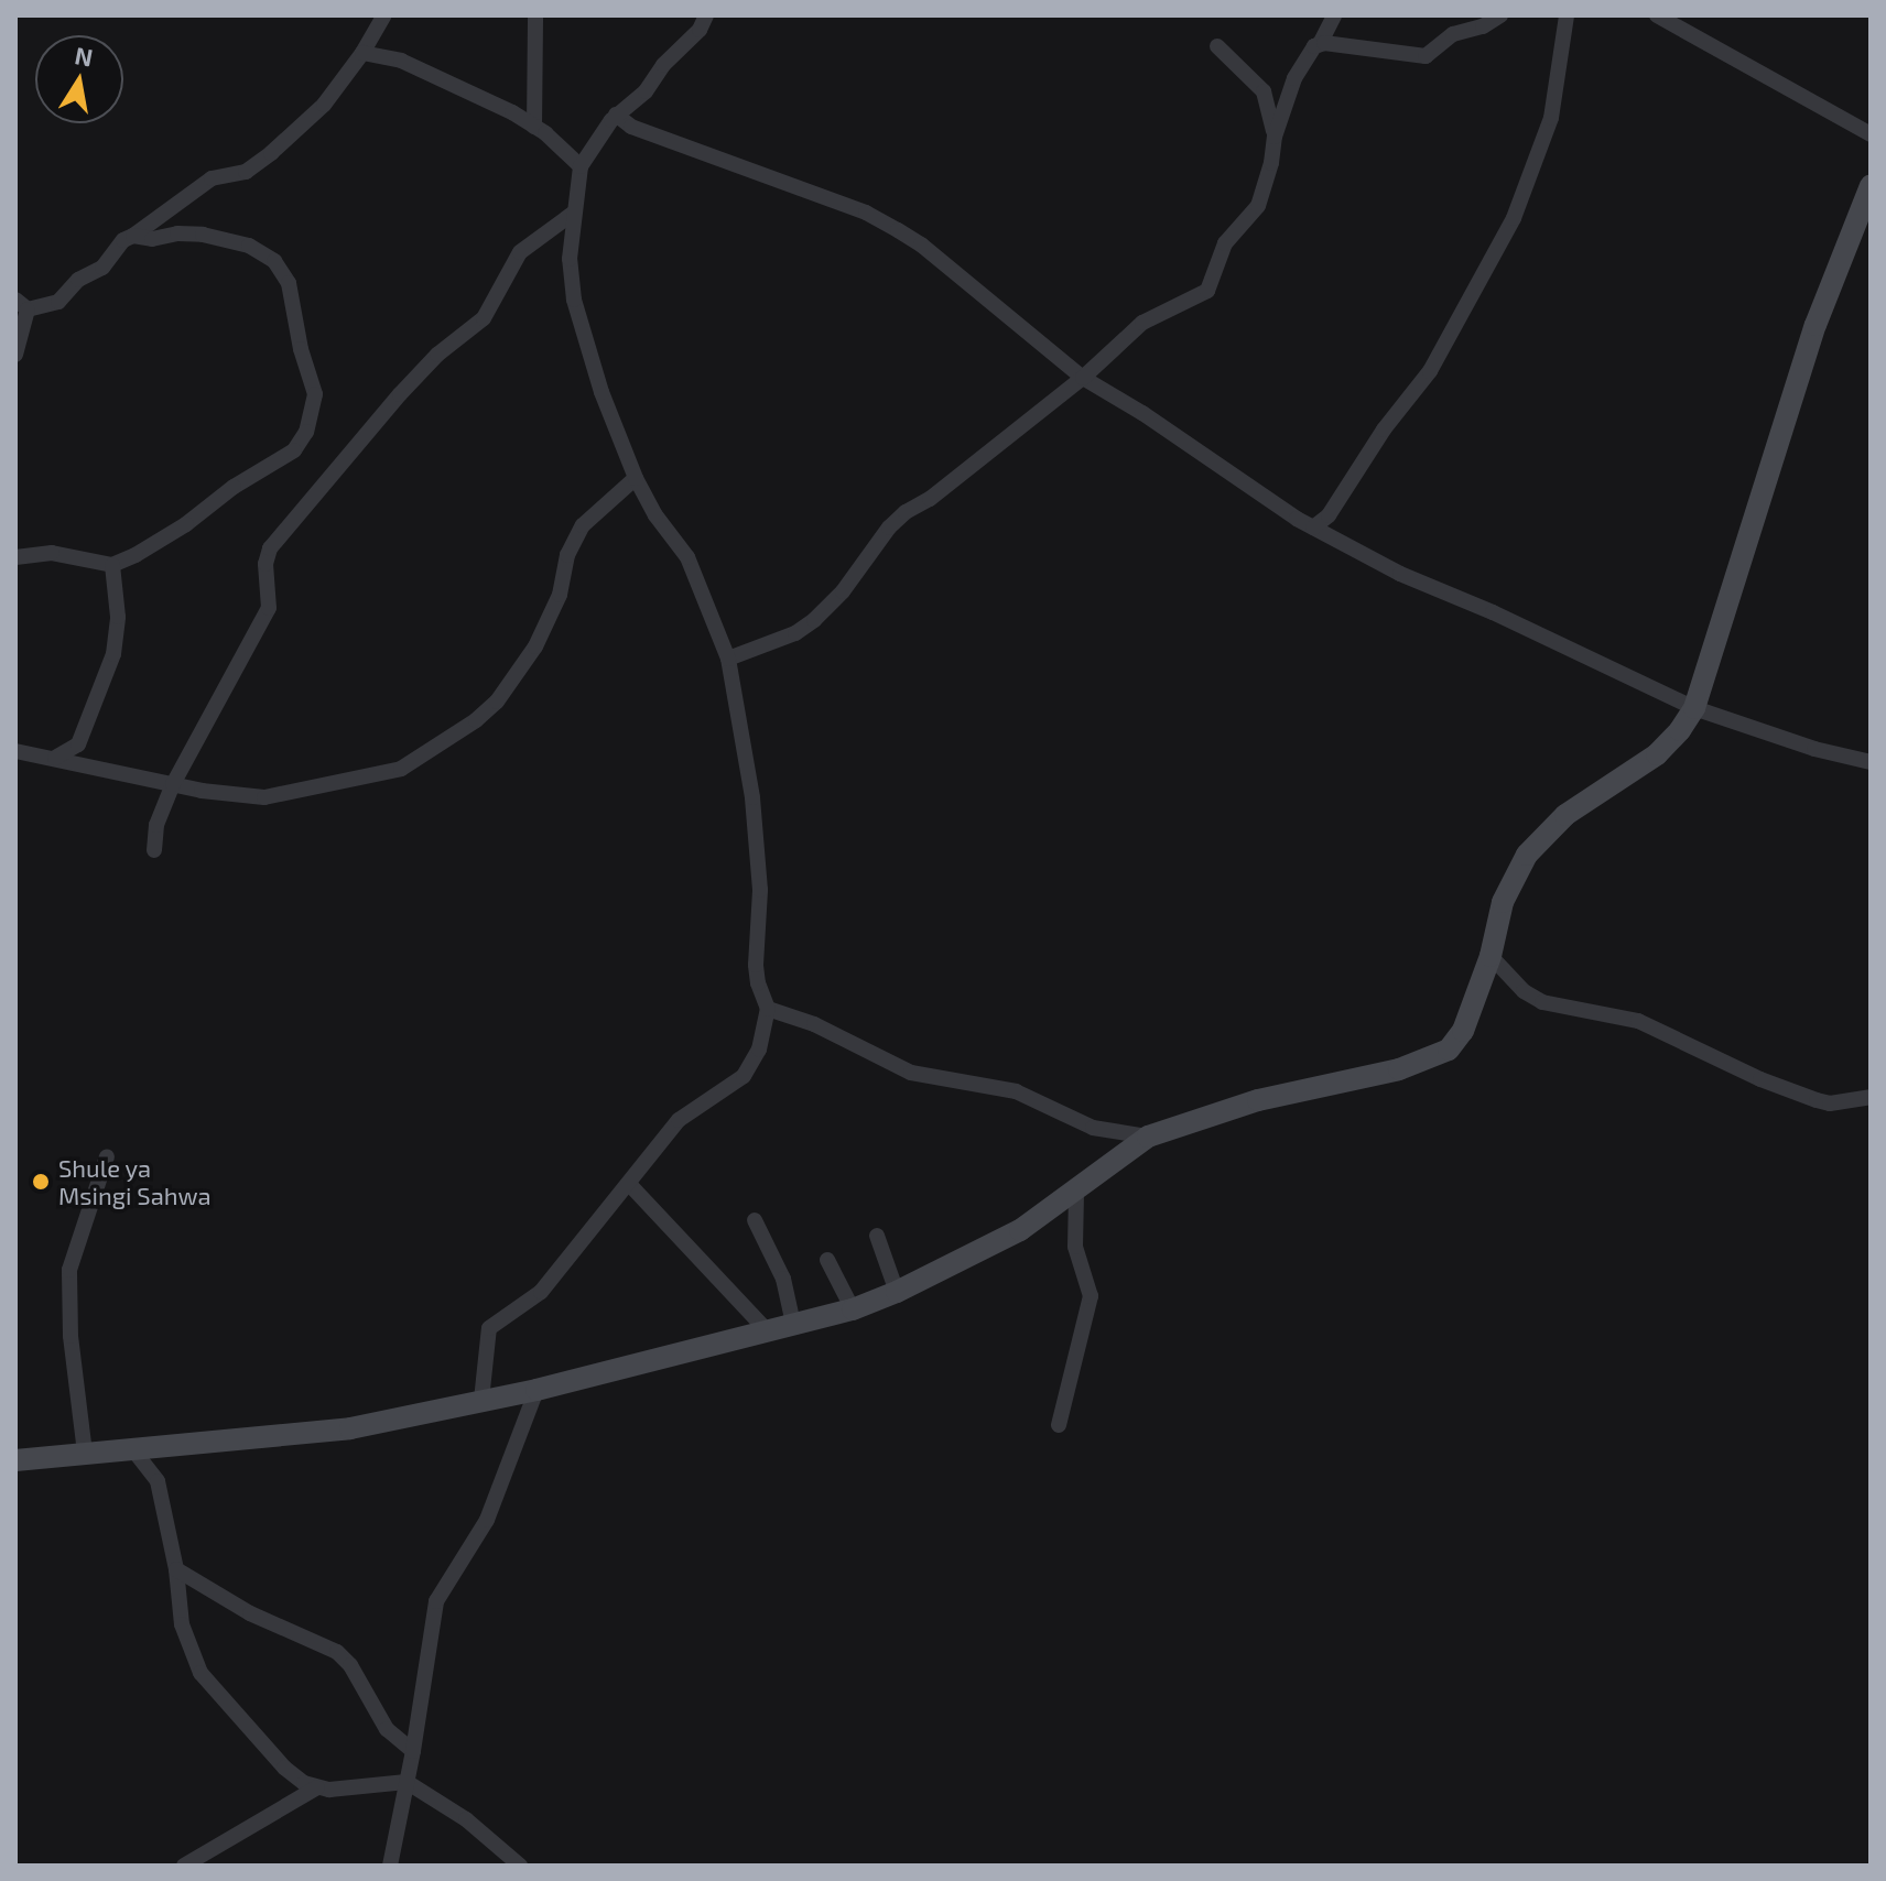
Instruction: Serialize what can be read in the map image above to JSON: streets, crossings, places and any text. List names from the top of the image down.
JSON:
{
  "places": ["Shule ya Msingi Sahwa"],
  "north": "top"
}
